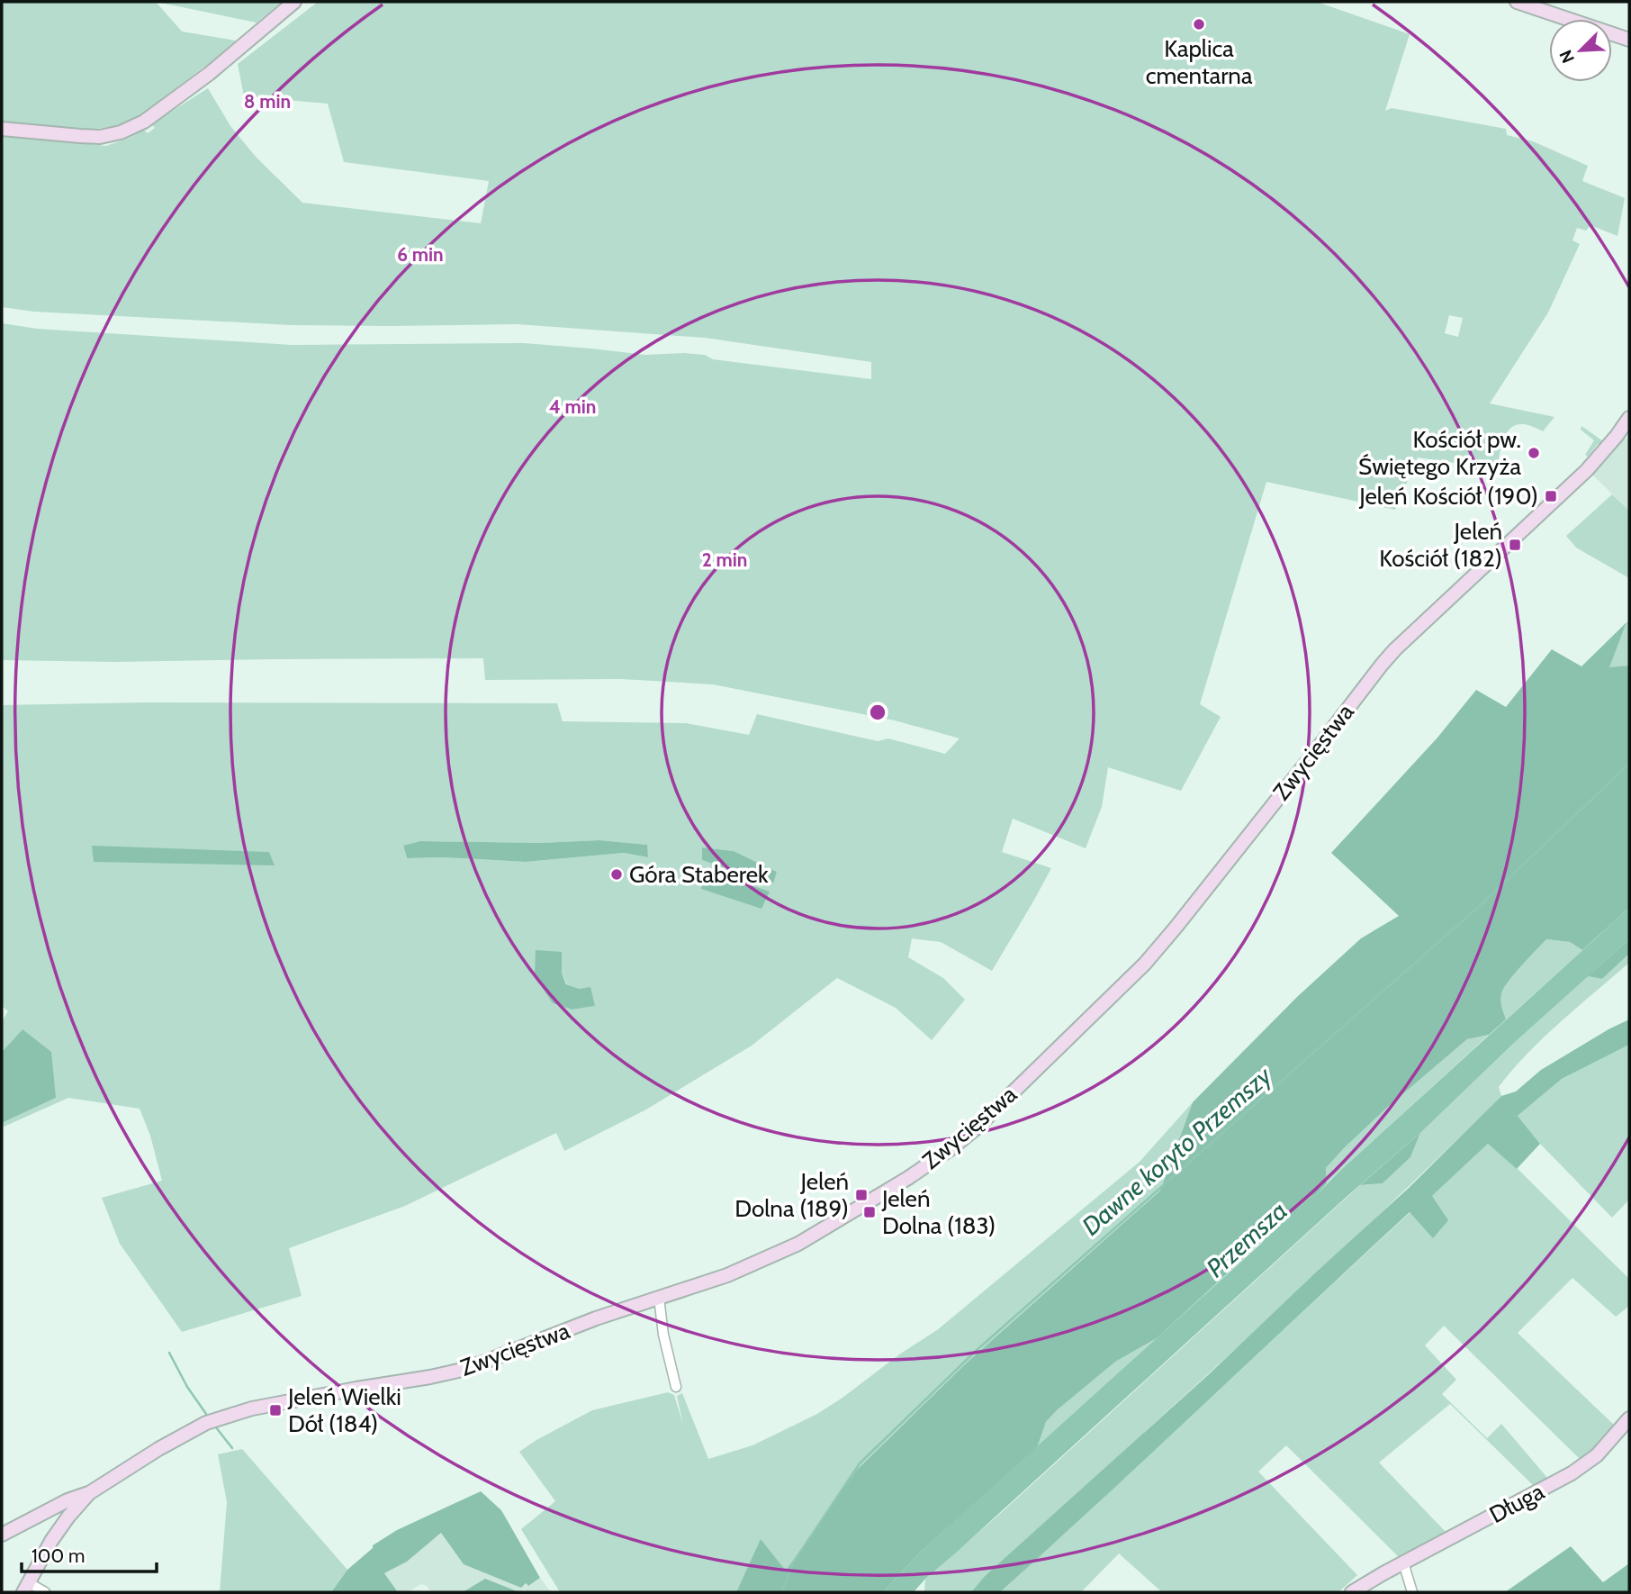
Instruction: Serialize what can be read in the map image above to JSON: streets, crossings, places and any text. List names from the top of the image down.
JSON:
{
  "streets": {
    "street": ["Zwycięstwa", "Długa"]
  },
  "water": ["Dawne koryto Przemszy", "Przemsza"],
  "places": {
    "other": ["Kaplica cmentarna", "Kościół pw. Świętego Krzyża", "Góra Staberek"],
    "transit": [
      "Jeleń Kościół (190)",
      "Jeleń Kościół (182)",
      "Jeleń Dolna (189)",
      "Jeleń Dolna (183)",
      "Jeleń Wielki Dół (184)"
    ]
  },
  "scale_bar": "100 m",
  "north": "bottom left",
  "rings": [
    "8 min",
    "6 min",
    "4 min",
    "2 min"
  ]
}
